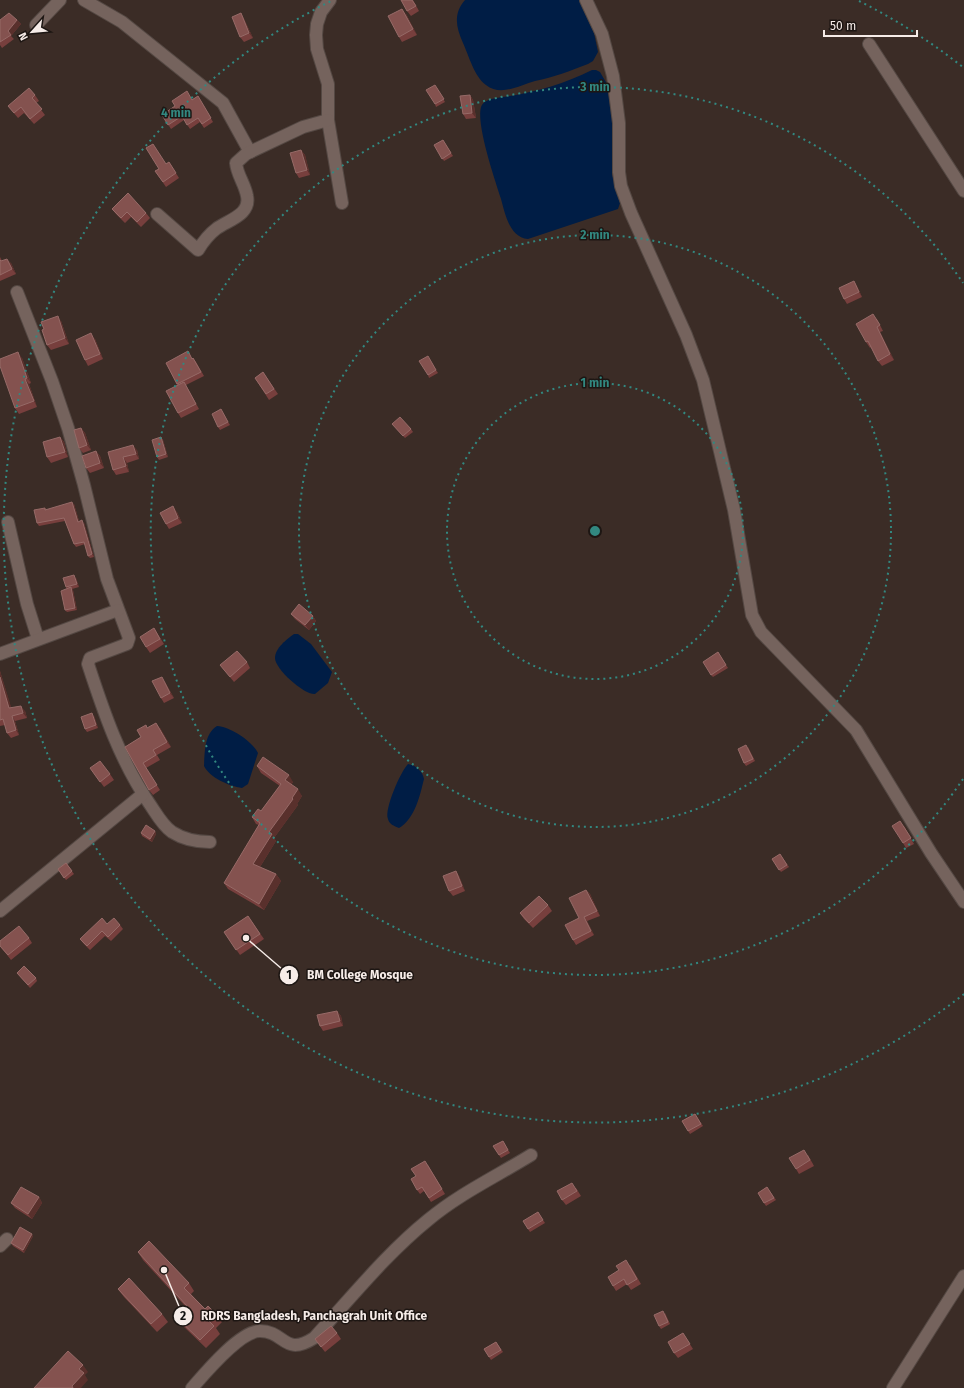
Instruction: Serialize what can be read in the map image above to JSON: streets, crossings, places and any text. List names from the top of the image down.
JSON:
{
  "places": ["BM College Mosque", "RDRS Bangladesh, Panchagrah Unit Office"],
  "scale_bar": "50 m",
  "north": "bottom left",
  "rings": [
    "3 min",
    "4 min",
    "2 min",
    "1 min"
  ]
}
